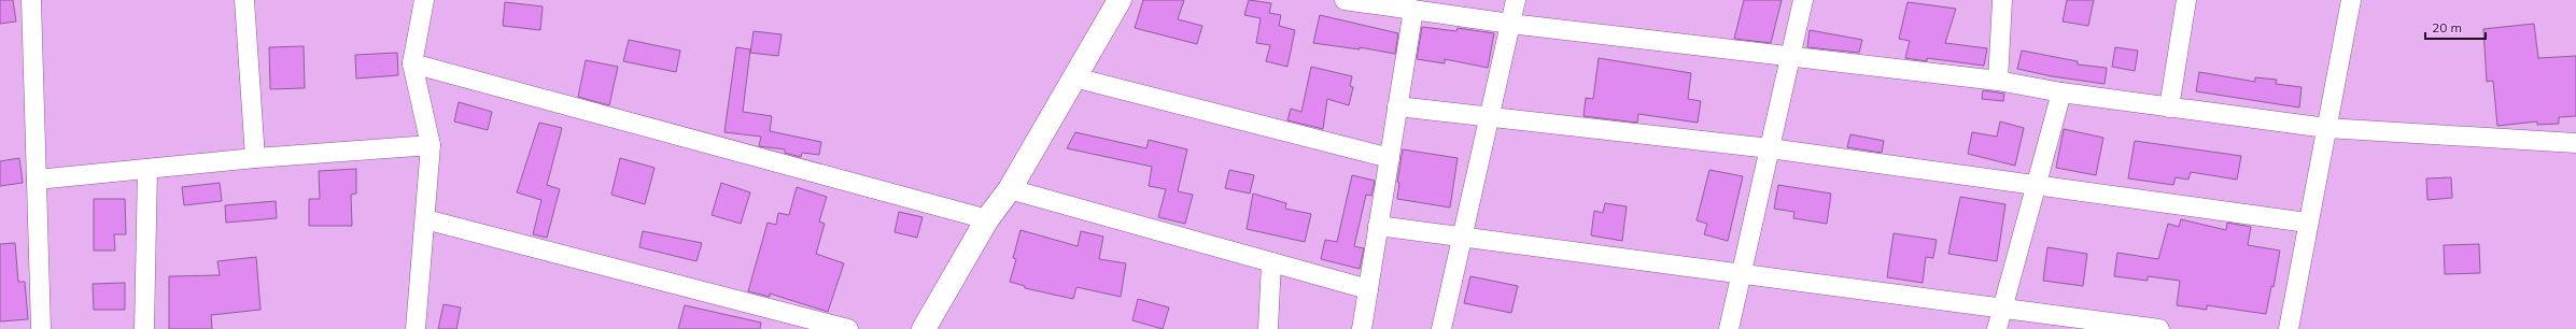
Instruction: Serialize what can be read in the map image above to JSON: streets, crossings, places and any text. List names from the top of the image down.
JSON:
{
  "scale_bar": "20 m"
}
